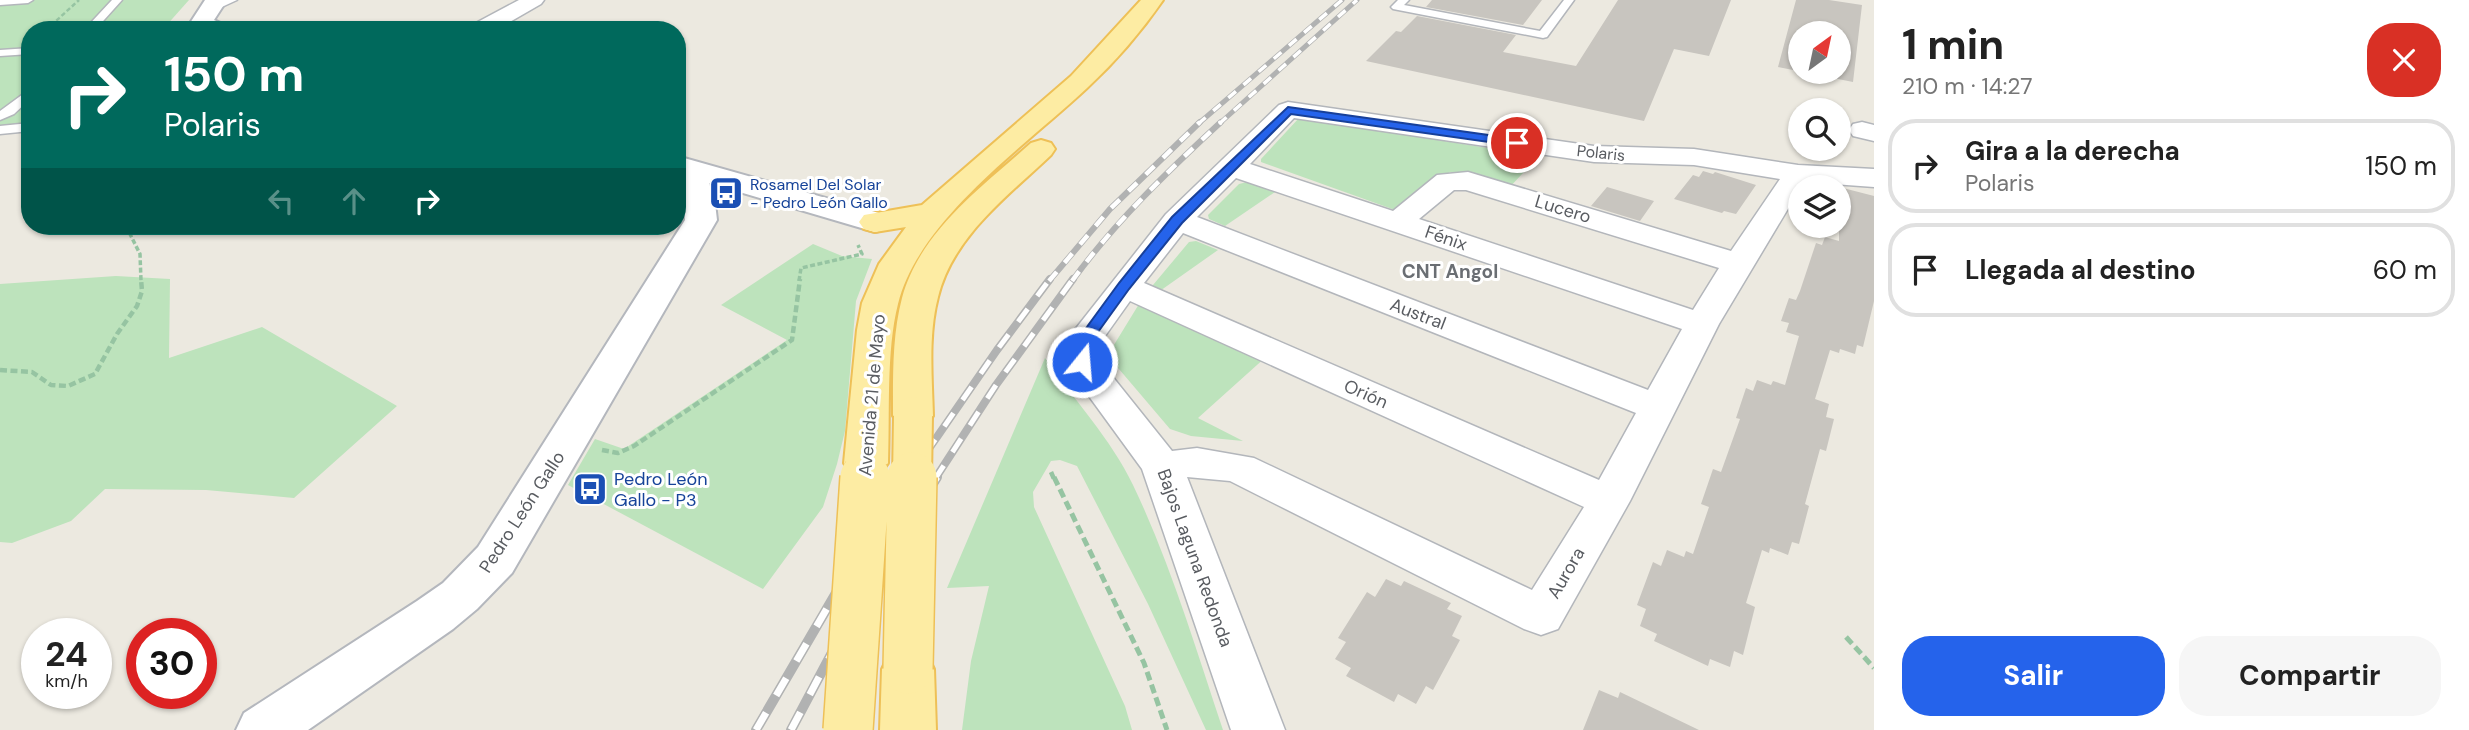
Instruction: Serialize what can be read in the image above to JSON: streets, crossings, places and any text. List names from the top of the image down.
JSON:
{
  "streets": {
    "main road": ["Avenida 21 de Mayo"],
    "street": [
      "Polaris",
      "Lucero",
      "Fénix",
      "Austral",
      "Orión",
      "Pedro León Gallo",
      "Bajos Laguna Redonda",
      "Aurora"
    ]
  },
  "crossings": [
    ["Polaris", "Bajos Laguna Redonda"],
    ["Polaris", "Aurora"],
    ["Lucero", "Fénix"],
    ["Lucero", "Aurora"],
    ["Fénix", "Bajos Laguna Redonda"],
    ["Fénix", "Aurora"],
    ["Austral", "Bajos Laguna Redonda"],
    ["Austral", "Aurora"],
    ["Orión", "Bajos Laguna Redonda"],
    ["Orión", "Aurora"],
    ["Bajos Laguna Redonda", "Aurora"]
  ],
  "districts": ["CNT Angol"],
  "places": {
    "bus stop": ["Rosamel Del Solar - Pedro León Gallo", "Pedro León Gallo - P3"]
  },
  "north": "top right",
  "page": {
    "heading": ["1 min", "210 m · 14:27"],
    "turn": ["150 m", "Polaris"],
    "list": [
      {
        "name": "Gira a la derecha",
        "note": "Polaris",
        "value": "150 m"
      },
      {
        "name": "Llegada al destino",
        "value": "60 m"
      }
    ],
    "speed": "24 km/h",
    "limit": "30",
    "buttons": ["Salir", "Compartir"]
  }
}
